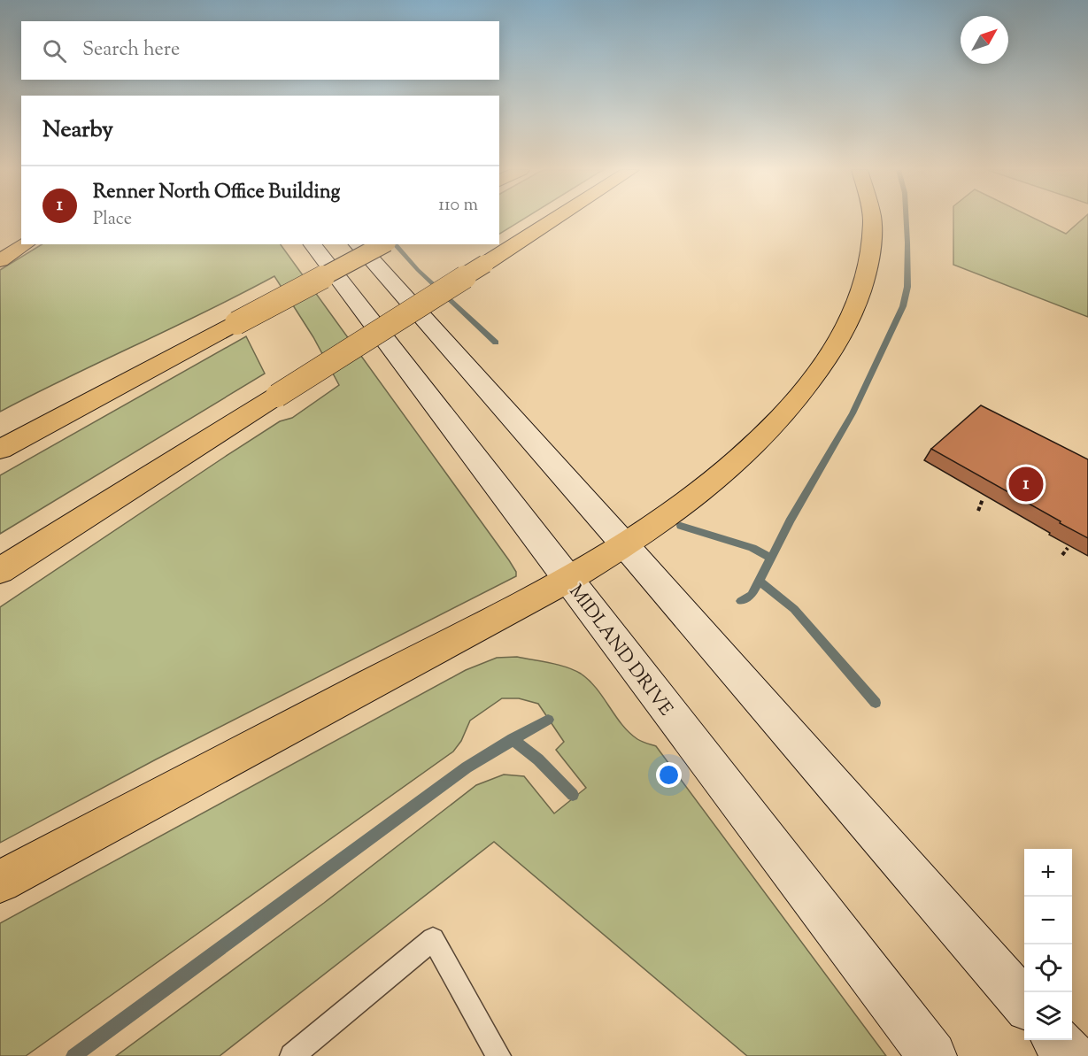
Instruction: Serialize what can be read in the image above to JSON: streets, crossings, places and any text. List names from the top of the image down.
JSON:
{
  "streets": {
    "main road": ["MIDLAND DRIVE"]
  },
  "north": "top right",
  "page": {
    "search": "Search here",
    "heading": "Nearby",
    "list": [
      {
        "mark": "1",
        "name": "Renner North Office Building",
        "note": "Place",
        "value": "110 m"
      }
    ],
    "pins": "1",
    "map_buttons": ["+", "−"]
  }
}
